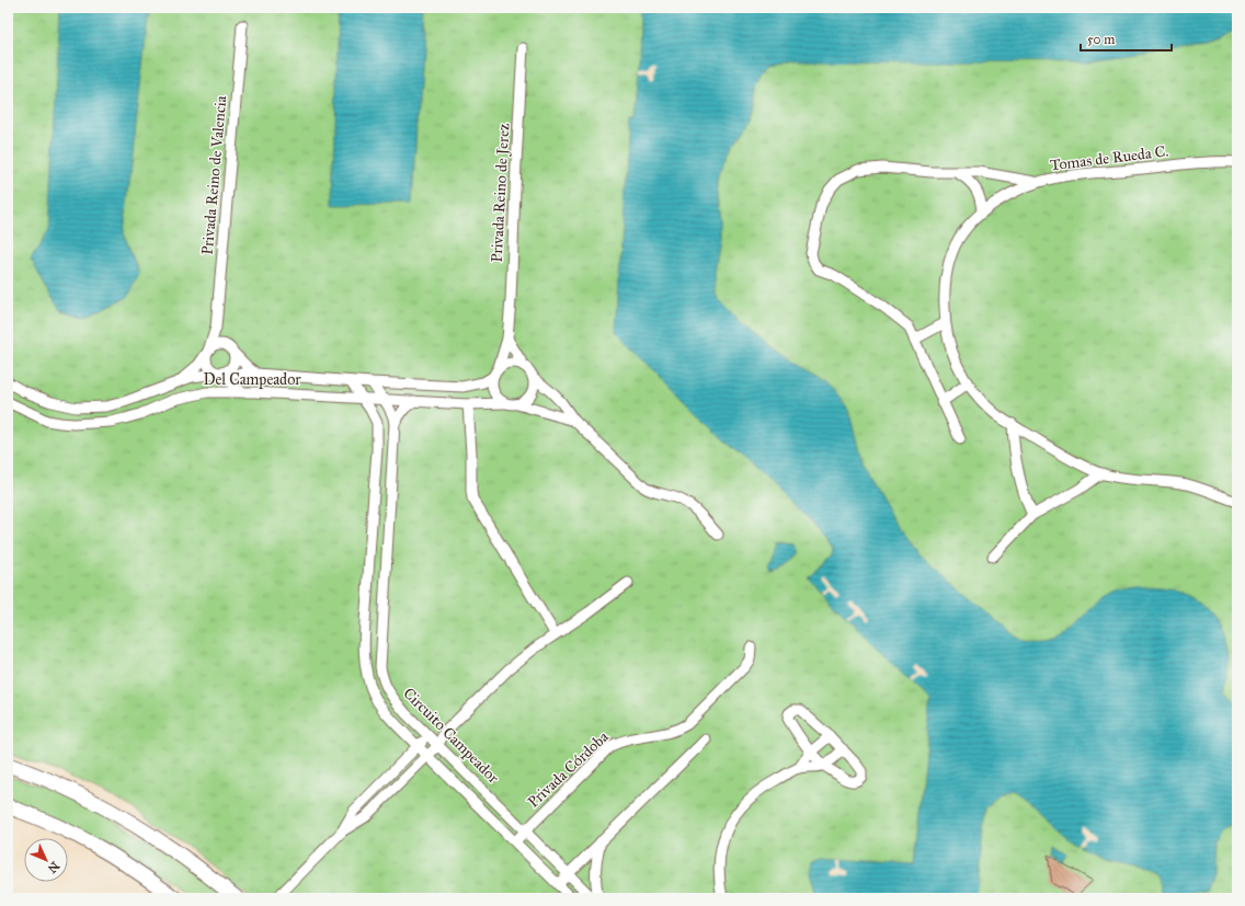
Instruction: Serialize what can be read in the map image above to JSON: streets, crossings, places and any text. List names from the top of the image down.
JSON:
{
  "streets": {
    "street": [
      "Tomas de Rueda C.",
      "Privada Reino de Valencia",
      "Privada Reino de Jerez",
      "Del Campeador",
      "Circuito Campeador",
      "Privada Córdoba"
    ]
  },
  "crossings": [
    ["Privada Reino de Valencia", "Del Campeador"],
    ["Privada Reino de Jerez", "Del Campeador"],
    ["Del Campeador", "Circuito Campeador"],
    ["Circuito Campeador", "Privada Córdoba"]
  ],
  "scale_bar": "50 m",
  "north": "bottom right"
}
